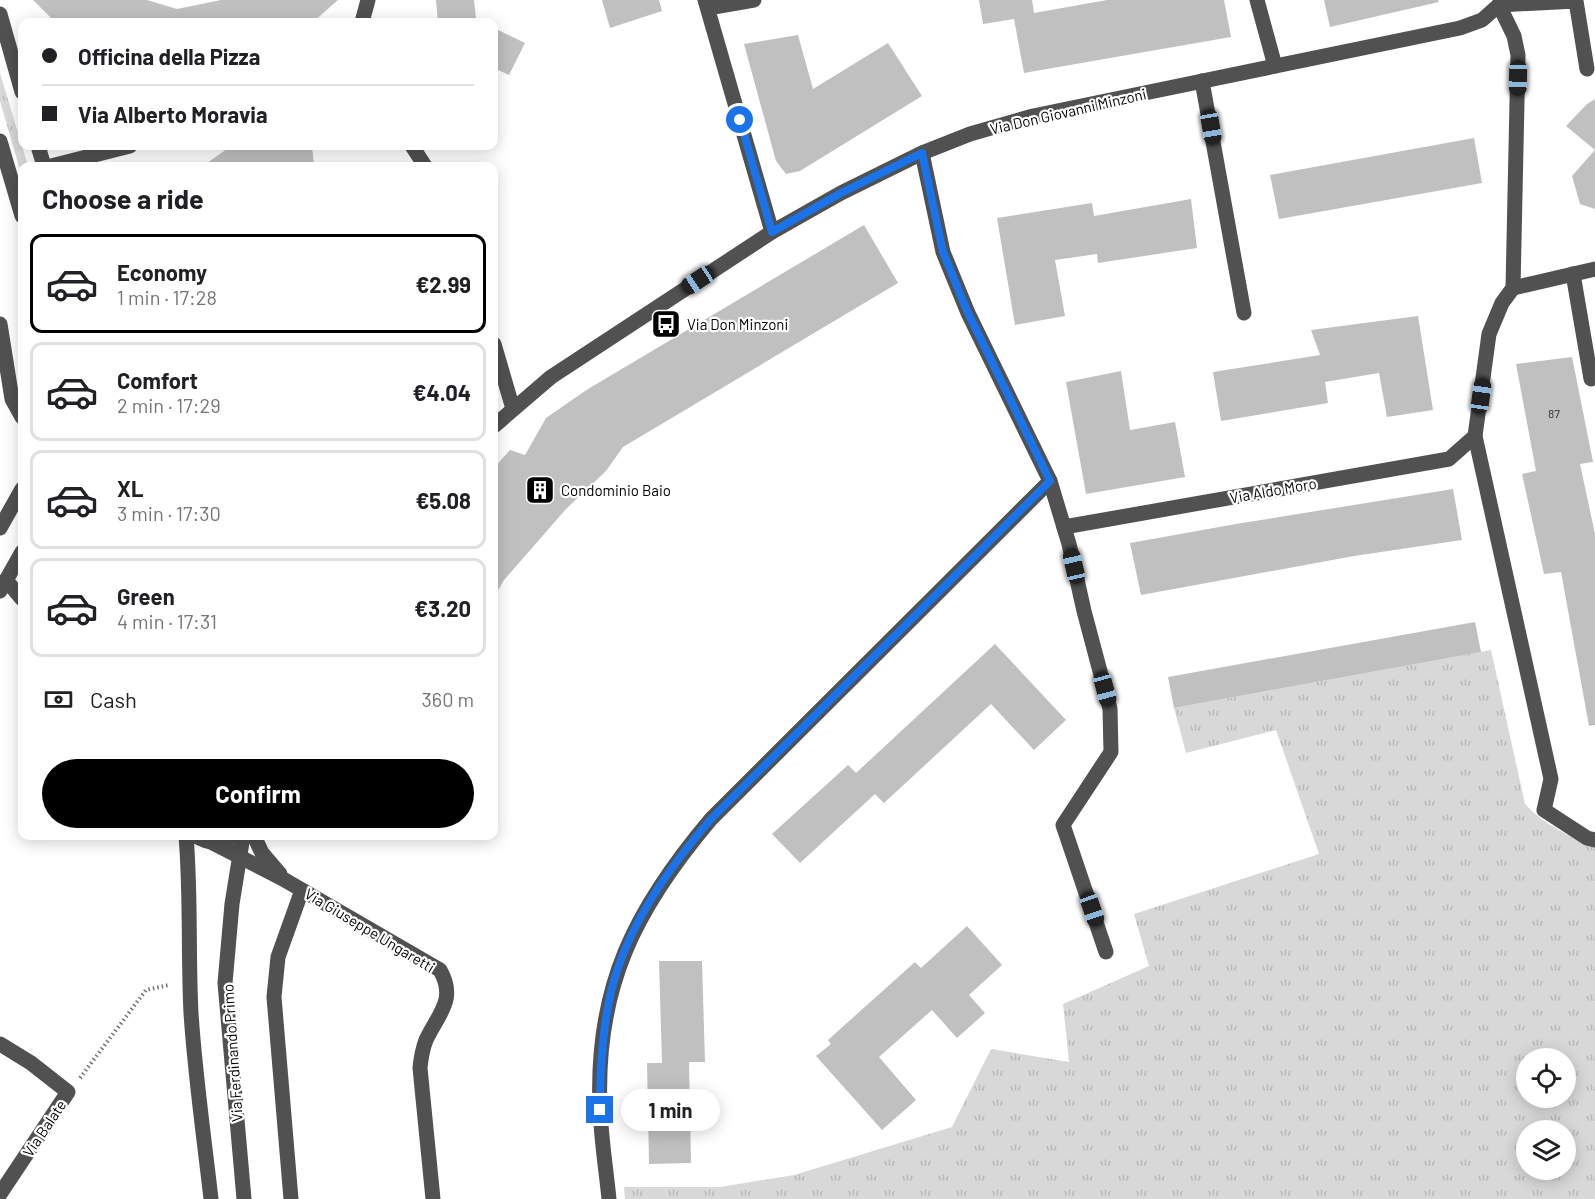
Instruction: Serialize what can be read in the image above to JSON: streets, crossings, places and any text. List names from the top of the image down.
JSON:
{
  "streets": {
    "street": [
      "Via Don Giovanni Minzoni",
      "Via Aldo Moro",
      "Via Giuseppe Ungaretti",
      "Via Ferdinando Primo",
      "Via Balate"
    ]
  },
  "places": {
    "bus stop": ["Via Don Minzoni"],
    "building": ["Condominio Baio"]
  },
  "house_numbers": ["87"],
  "page": {
    "banner": ["Officina della Pizza", "Via Alberto Moravia"],
    "heading": "Choose a ride",
    "list": [
      {
        "name": "Economy",
        "note": "1 min · 17:28",
        "value": "€2.99"
      },
      {
        "name": "Comfort",
        "note": "2 min · 17:29",
        "value": "€4.04"
      },
      {
        "name": "XL",
        "note": "3 min · 17:30",
        "value": "€5.08"
      },
      {
        "name": "Green",
        "note": "4 min · 17:31",
        "value": "€3.20"
      }
    ],
    "pay": ["Cash", "360 m"],
    "buttons": "Confirm",
    "bubble": "1 min"
  }
}
